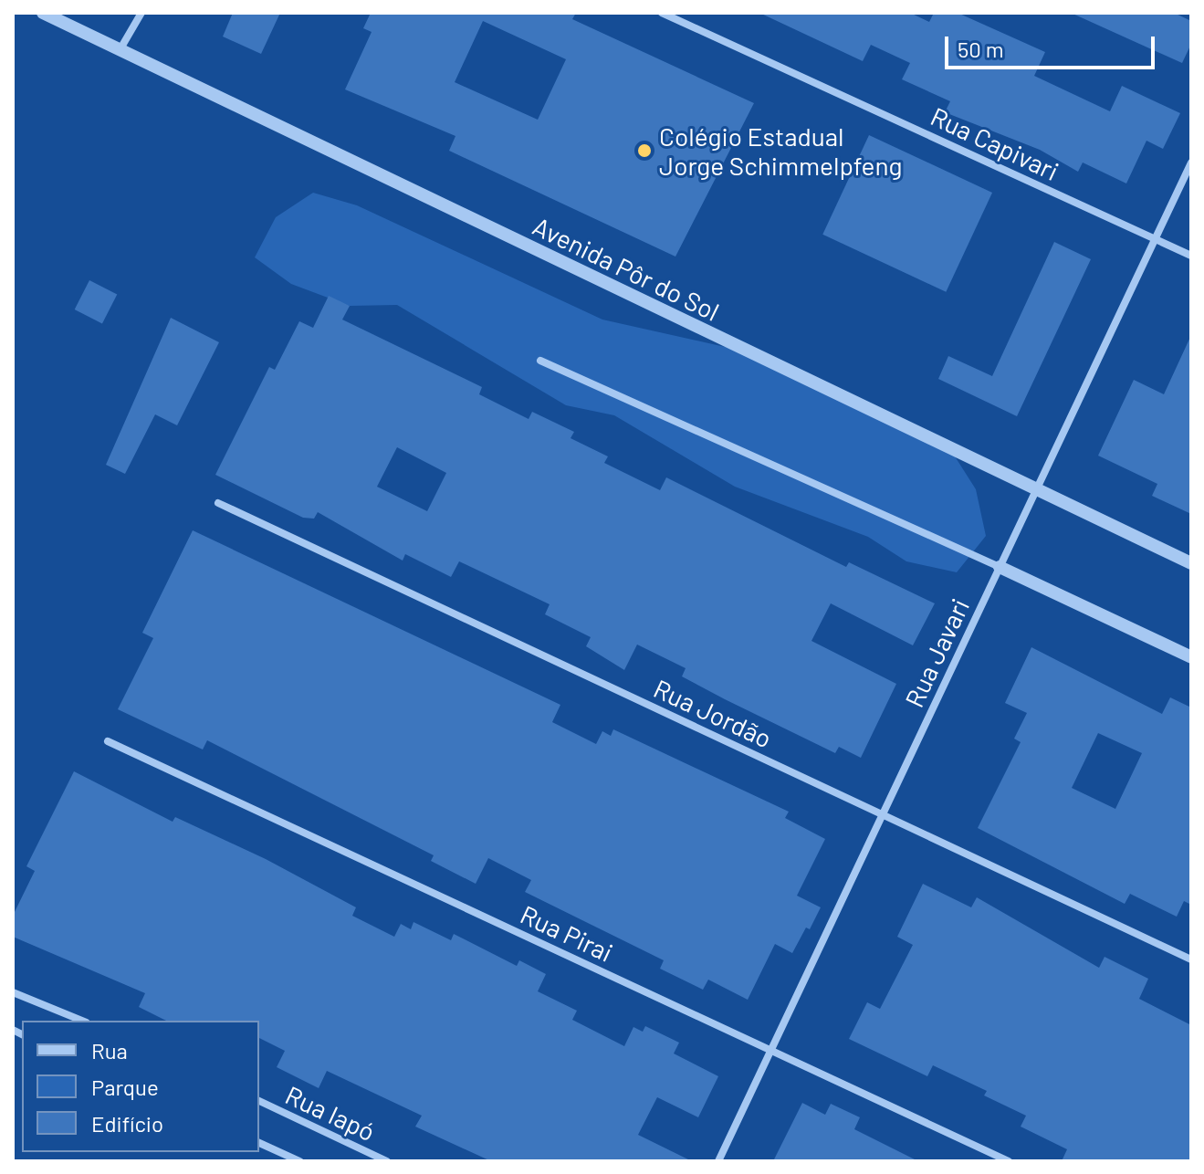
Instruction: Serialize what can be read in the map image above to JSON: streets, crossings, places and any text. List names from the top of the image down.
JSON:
{
  "streets": {
    "street": [
      "Rua Capivari",
      "Avenida Pôr do Sol",
      "Rua Javari",
      "Rua Jordão",
      "Rua Pirai",
      "Rua Iapó"
    ]
  },
  "crossings": [
    ["Rua Capivari", "Rua Javari"],
    ["Avenida Pôr do Sol", "Rua Javari"],
    ["Rua Javari", "Rua Jordão"],
    ["Rua Javari", "Rua Pirai"]
  ],
  "places": ["Colégio Estadual Jorge Schimmelpfeng"],
  "legend": ["Rua", "Parque", "Edifício"],
  "scale_bar": "50 m"
}
